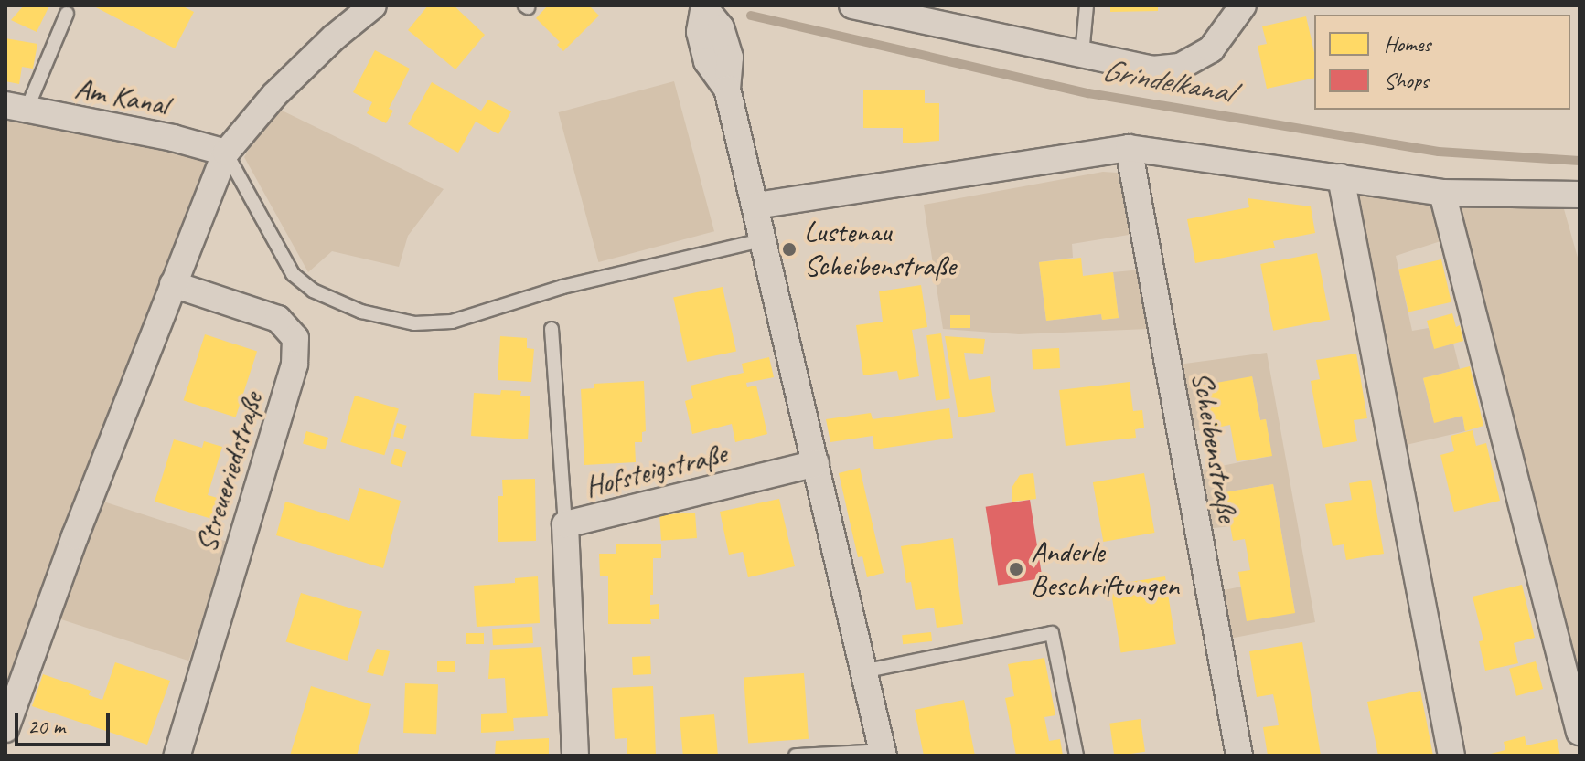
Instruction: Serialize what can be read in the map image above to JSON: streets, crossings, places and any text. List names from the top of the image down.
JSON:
{
  "streets": {
    "street": [
      "Am Kanal",
      "Scheibenstraße",
      "Hofsteigstraße",
      "Streueriedstraße"
    ]
  },
  "water": ["Grindelkanal"],
  "places": ["Lustenau Scheibenstraße", "Anderle Beschriftungen"],
  "legend": ["Homes", "Shops"],
  "scale_bar": "20 m"
}
